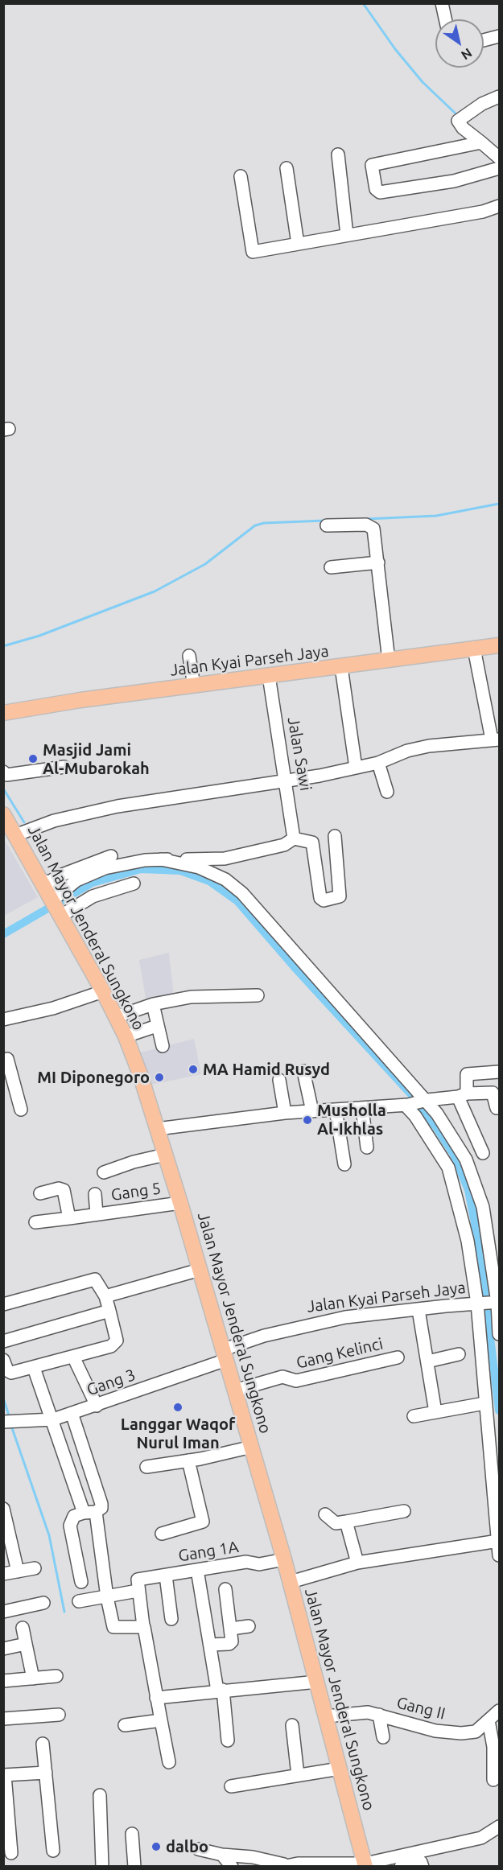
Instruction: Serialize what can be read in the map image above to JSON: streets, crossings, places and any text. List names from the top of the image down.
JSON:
{
  "streets": {
    "main road": ["Jalan Kyai Parseh Jaya", "Jalan Mayor Jenderal Sungkono"],
    "street": [
      "Jalan Sawi",
      "Gang 5",
      "Gang Kelinci",
      "Gang 3",
      "Gang 1A",
      "Gang II"
    ]
  },
  "crossings": [
    ["Jalan Kyai Parseh Jaya", "Jalan Sawi"],
    ["Jalan Kyai Parseh Jaya", "Jalan Mayor Jenderal Sungkono"],
    ["Jalan Kyai Parseh Jaya", "Gang 3"],
    ["Jalan Mayor Jenderal Sungkono", "Gang 5"],
    ["Jalan Mayor Jenderal Sungkono", "Gang Kelinci"],
    ["Jalan Mayor Jenderal Sungkono", "Gang 3"],
    ["Jalan Mayor Jenderal Sungkono", "Gang 1A"],
    ["Jalan Mayor Jenderal Sungkono", "Gang II"]
  ],
  "places": [
    "Masjid Jami Al-Mubarokah",
    "MA Hamid Rusyd",
    "MI Diponegoro",
    "Musholla Al-Ikhlas",
    "Langgar Waqof Nurul Iman",
    "dalbo"
  ],
  "north": "bottom right"
}
